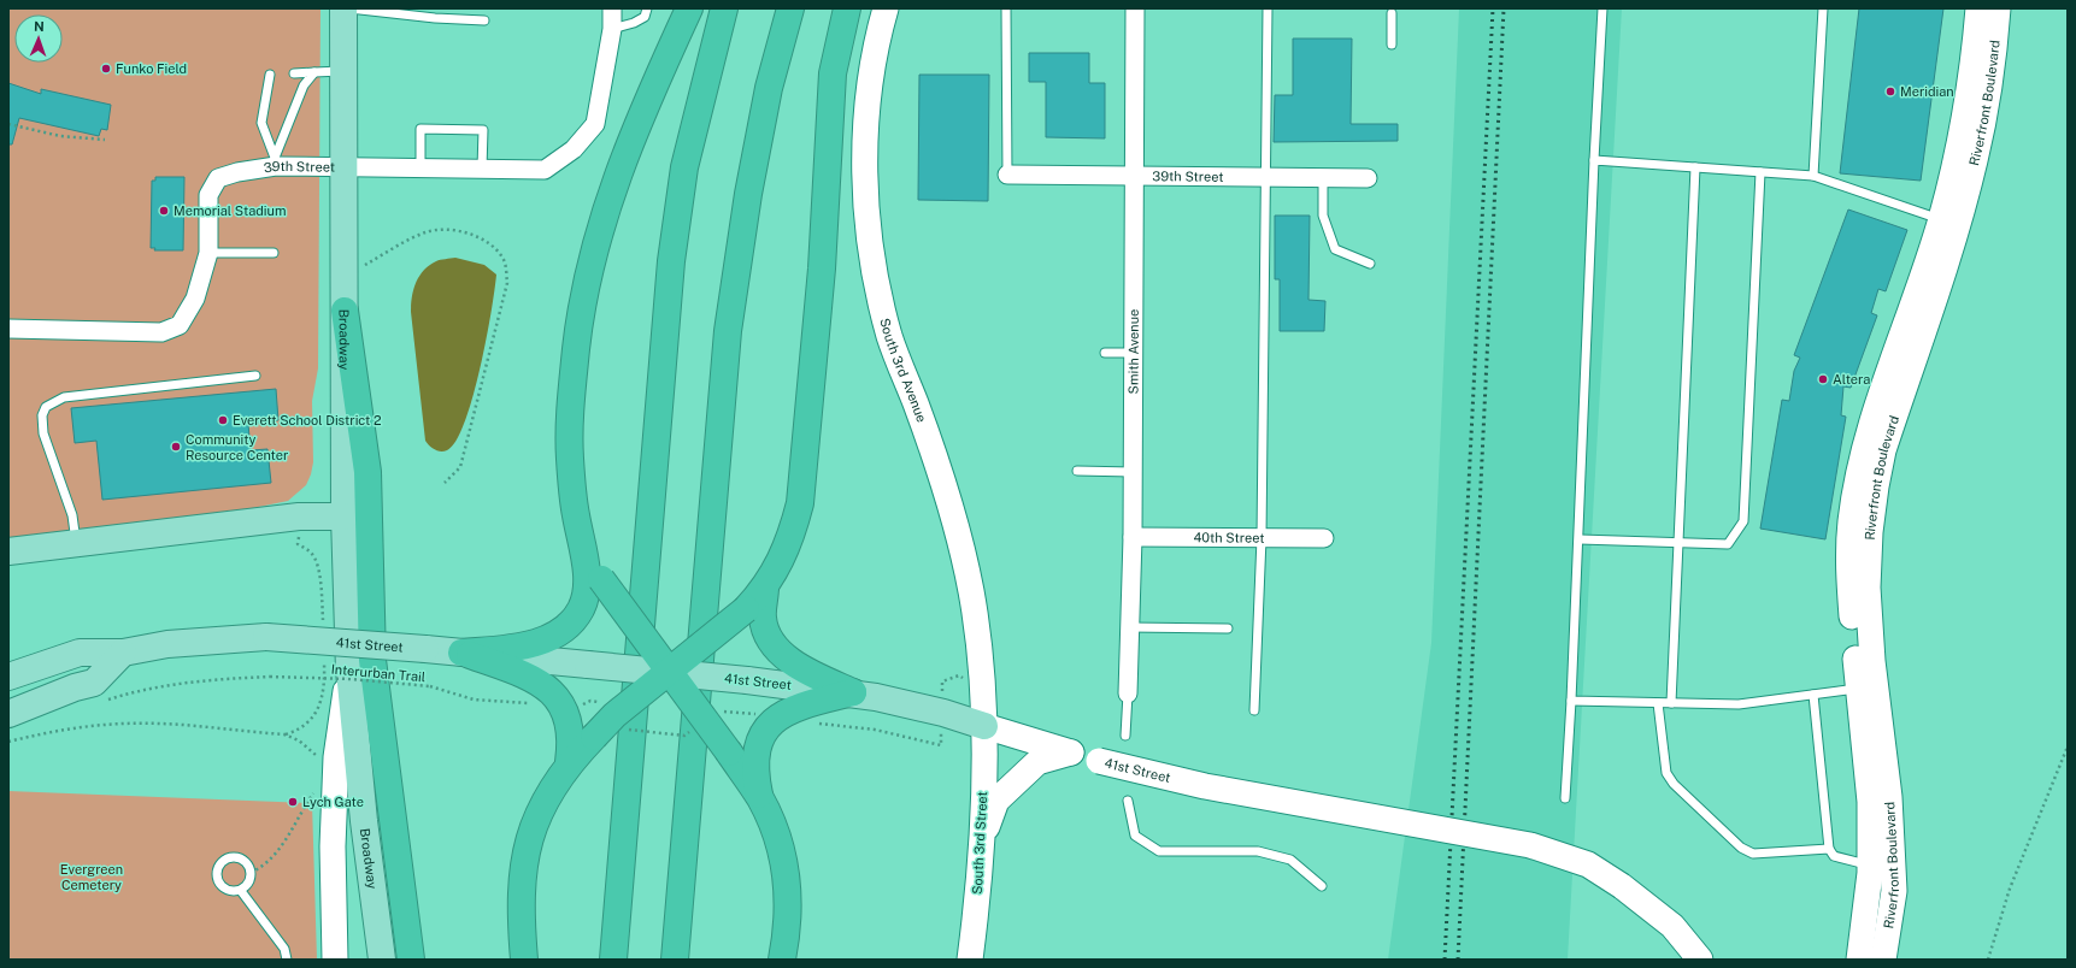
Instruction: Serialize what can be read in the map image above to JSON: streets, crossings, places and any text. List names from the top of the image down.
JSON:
{
  "streets": {
    "main road": ["Broadway", "41st Street"],
    "street": [
      "Riverfront Boulevard",
      "39th Street",
      "Smith Avenue",
      "South 3rd Avenue",
      "40th Street",
      "South 3rd Street"
    ],
    "path": ["Interurban Trail"]
  },
  "crossings": [
    ["39th Street", "Broadway"],
    ["39th Street", "Smith Avenue"],
    ["Smith Avenue", "40th Street"],
    ["South 3rd Avenue", "41st Street"],
    ["South 3rd Avenue", "South 3rd Street"],
    ["41st Street", "South 3rd Street"]
  ],
  "parks": ["Evergreen Cemetery"],
  "places": [
    "Funko Field",
    "Meridian",
    "Memorial Stadium",
    "Altera",
    "Everett School District 2",
    "Community Resource Center",
    "Lych Gate"
  ],
  "north": "top"
}
